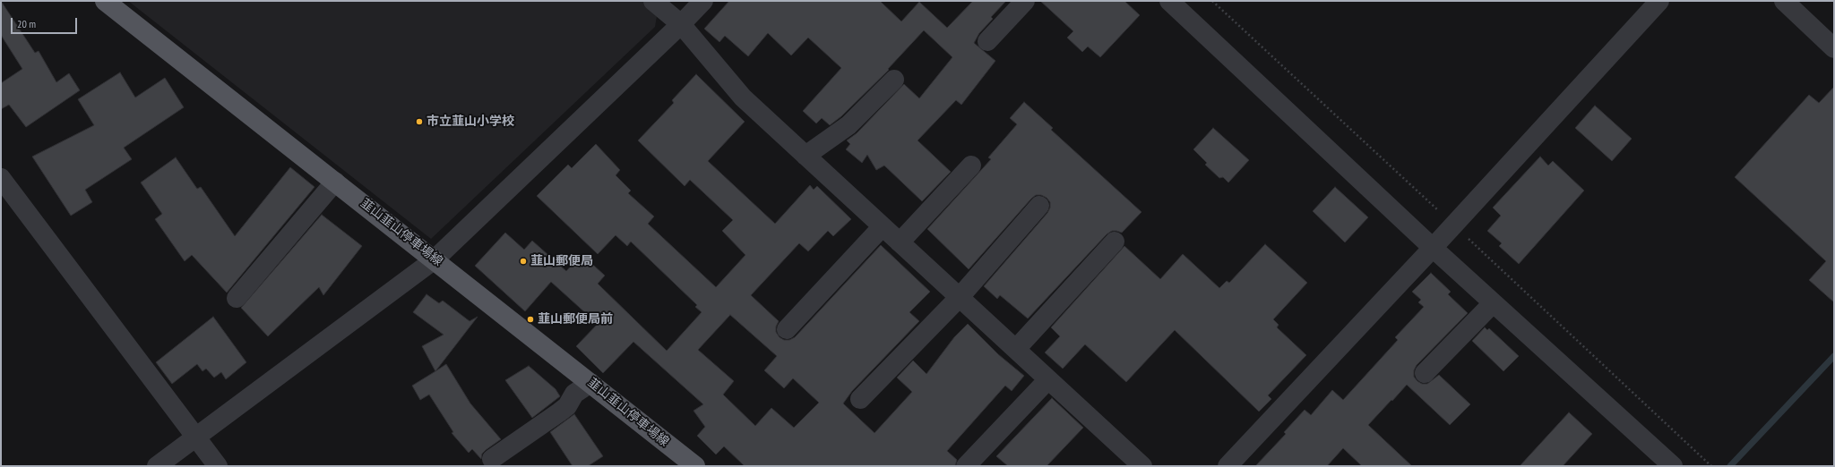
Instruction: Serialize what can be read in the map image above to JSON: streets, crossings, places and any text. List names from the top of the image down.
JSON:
{
  "streets": {
    "main road": ["韮山韮山停車場線"]
  },
  "places": ["市立韮山小学校", "韮山郵便局", "韮山郵便局前"],
  "scale_bar": "20 m"
}
